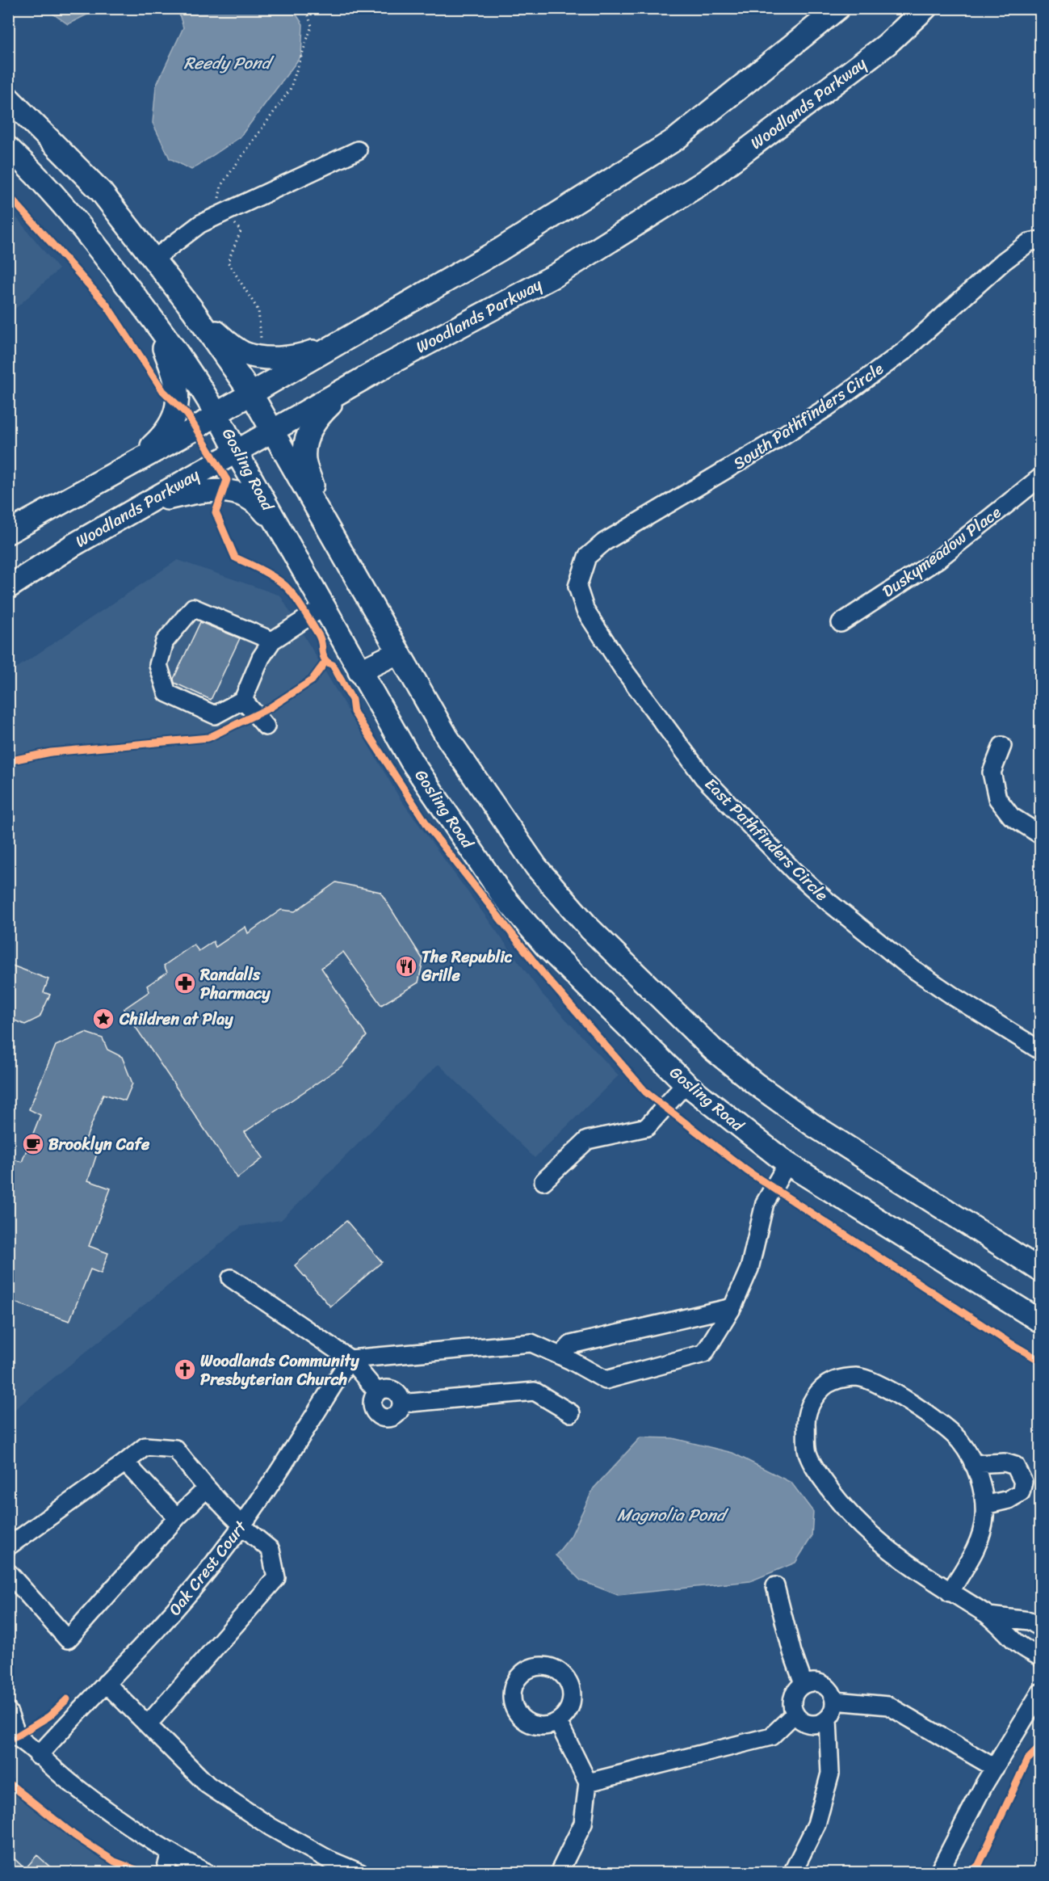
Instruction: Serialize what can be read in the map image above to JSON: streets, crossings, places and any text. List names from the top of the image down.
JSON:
{
  "streets": {
    "main road": ["Woodlands Parkway", "Gosling Road"],
    "street": [
      "South Pathfinders Circle",
      "Duskymeadow Place",
      "East Pathfinders Circle",
      "Oak Crest Court"
    ]
  },
  "crossings": [
    ["Woodlands Parkway", "Gosling Road"],
    ["South Pathfinders Circle", "East Pathfinders Circle"]
  ],
  "water": ["Reedy Pond", "Magnolia Pond"],
  "places": {
    "restaurant": ["The Republic Grille"],
    "pharmacy": ["Randalls Pharmacy"],
    "place": ["Children at Play"],
    "cafe": ["Brooklyn Cafe"],
    "church": ["Woodlands Community Presbyterian Church"]
  }
}
